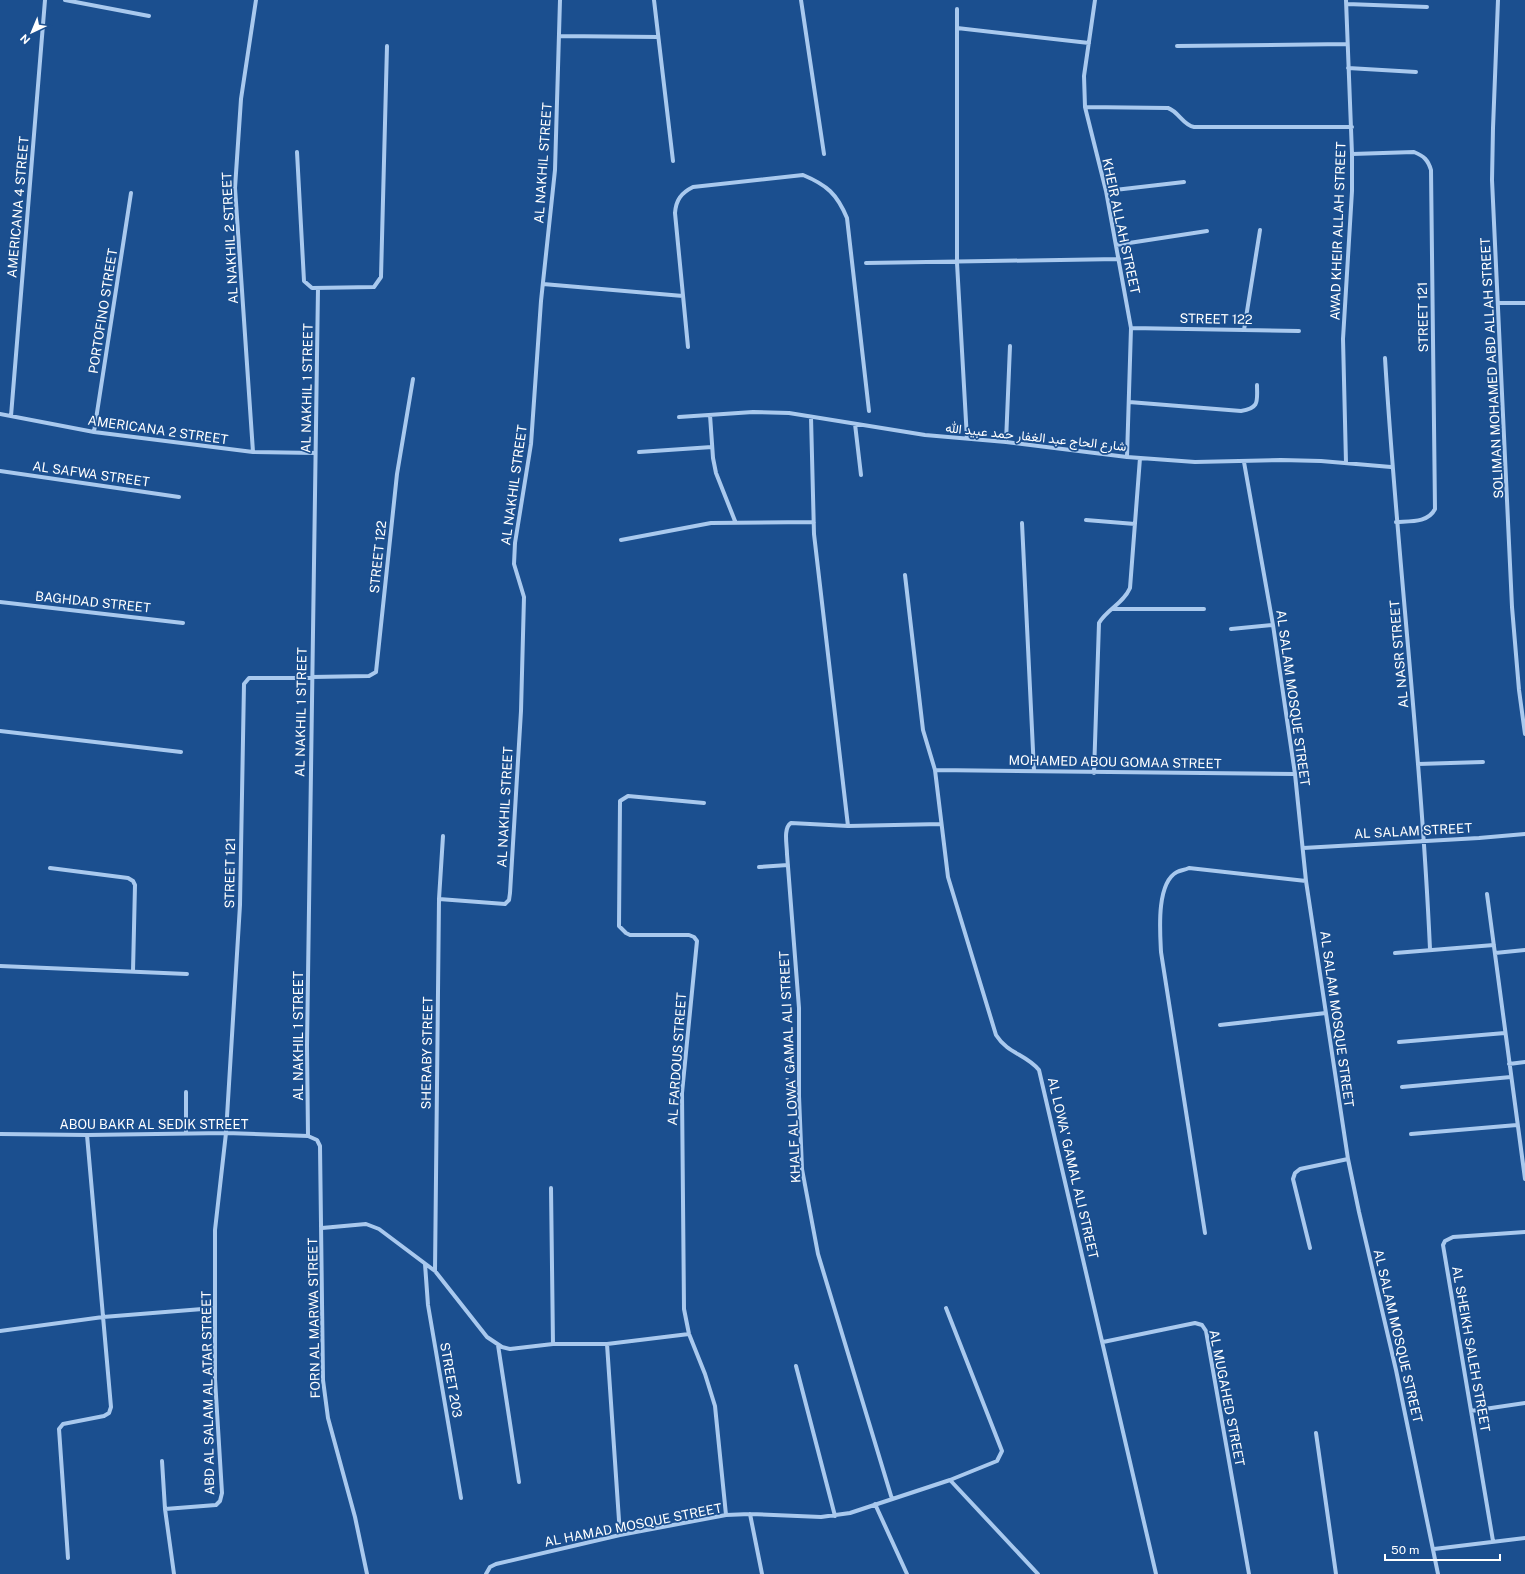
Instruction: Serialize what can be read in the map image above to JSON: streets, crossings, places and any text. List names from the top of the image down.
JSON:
{
  "streets": {
    "street": [
      "AL NAKHIL STREET",
      "AMERICANA 4 STREET",
      "KHEIR ALLAH STREET",
      "AWAD KHEIR ALLAH STREET",
      "AL NAKHIL 2 STREET",
      "PORTOFINO STREET",
      "STREET 121",
      "STREET 122",
      "SOLIMAN MOHAMED ABD ALLAH STREET",
      "AL NAKHIL 1 STREET",
      "AMERICANA 2 STREET",
      "شارع الحاج عبد الغفار حمد عبيد الله",
      "AL SAFWA STREET",
      "BAGHDAD STREET",
      "AL NASR STREET",
      "AL SALAM MOSQUE STREET",
      "MOHAMED ABOU GOMAA STREET",
      "AL SALAM STREET",
      "SHERABY STREET",
      "AL FARDOUS STREET",
      "KHALF AL LOWA' GAMAL ALI STREET",
      "ABOU BAKR AL SEDIK STREET",
      "AL LOWA' GAMAL ALI STREET",
      "FORN AL MARWA STREET",
      "AL SHEIKH SALEH STREET",
      "STREET 203",
      "ABD AL SALAM AL ATAR STREET",
      "AL MUGAHED STREET",
      "AL HAMAD MOSQUE STREET"
    ]
  },
  "crossings": [
    ["AL NAKHIL STREET", "SHERABY STREET"],
    ["AMERICANA 4 STREET", "AMERICANA 2 STREET"],
    ["KHEIR ALLAH STREET", "STREET 122"],
    ["KHEIR ALLAH STREET", "شارع الحاج عبد الغفار حمد عبيد الله"],
    ["AWAD KHEIR ALLAH STREET", "STREET 121"],
    ["AWAD KHEIR ALLAH STREET", "شارع الحاج عبد الغفار حمد عبيد الله"],
    ["AL NAKHIL 2 STREET", "AMERICANA 2 STREET"],
    ["PORTOFINO STREET", "AMERICANA 2 STREET"],
    ["STREET 121", "STREET 122"],
    ["STREET 121", "AL NAKHIL 1 STREET"],
    ["STREET 121", "AL NASR STREET"],
    ["STREET 121", "ABOU BAKR AL SEDIK STREET"],
    ["STREET 121", "ABD AL SALAM AL ATAR STREET"],
    ["STREET 122", "AL NAKHIL 1 STREET"],
    ["AL NAKHIL 1 STREET", "AMERICANA 2 STREET"],
    ["AL NAKHIL 1 STREET", "ABOU BAKR AL SEDIK STREET"],
    ["AL NAKHIL 1 STREET", "FORN AL MARWA STREET"],
    ["شارع الحاج عبد الغفار حمد عبيد الله", "AL NASR STREET"],
    ["شارع الحاج عبد الغفار حمد عبيد الله", "AL SALAM MOSQUE STREET"],
    ["AL NASR STREET", "AL SALAM STREET"],
    ["AL SALAM MOSQUE STREET", "MOHAMED ABOU GOMAA STREET"],
    ["AL SALAM MOSQUE STREET", "AL SALAM STREET"],
    ["MOHAMED ABOU GOMAA STREET", "AL LOWA' GAMAL ALI STREET"],
    ["AL FARDOUS STREET", "AL HAMAD MOSQUE STREET"],
    ["KHALF AL LOWA' GAMAL ALI STREET", "AL LOWA' GAMAL ALI STREET"],
    ["KHALF AL LOWA' GAMAL ALI STREET", "AL HAMAD MOSQUE STREET"],
    ["ABOU BAKR AL SEDIK STREET", "FORN AL MARWA STREET"],
    ["ABOU BAKR AL SEDIK STREET", "ABD AL SALAM AL ATAR STREET"],
    ["AL LOWA' GAMAL ALI STREET", "AL MUGAHED STREET"]
  ],
  "scale_bar": "50 m",
  "north": "bottom left"
}
